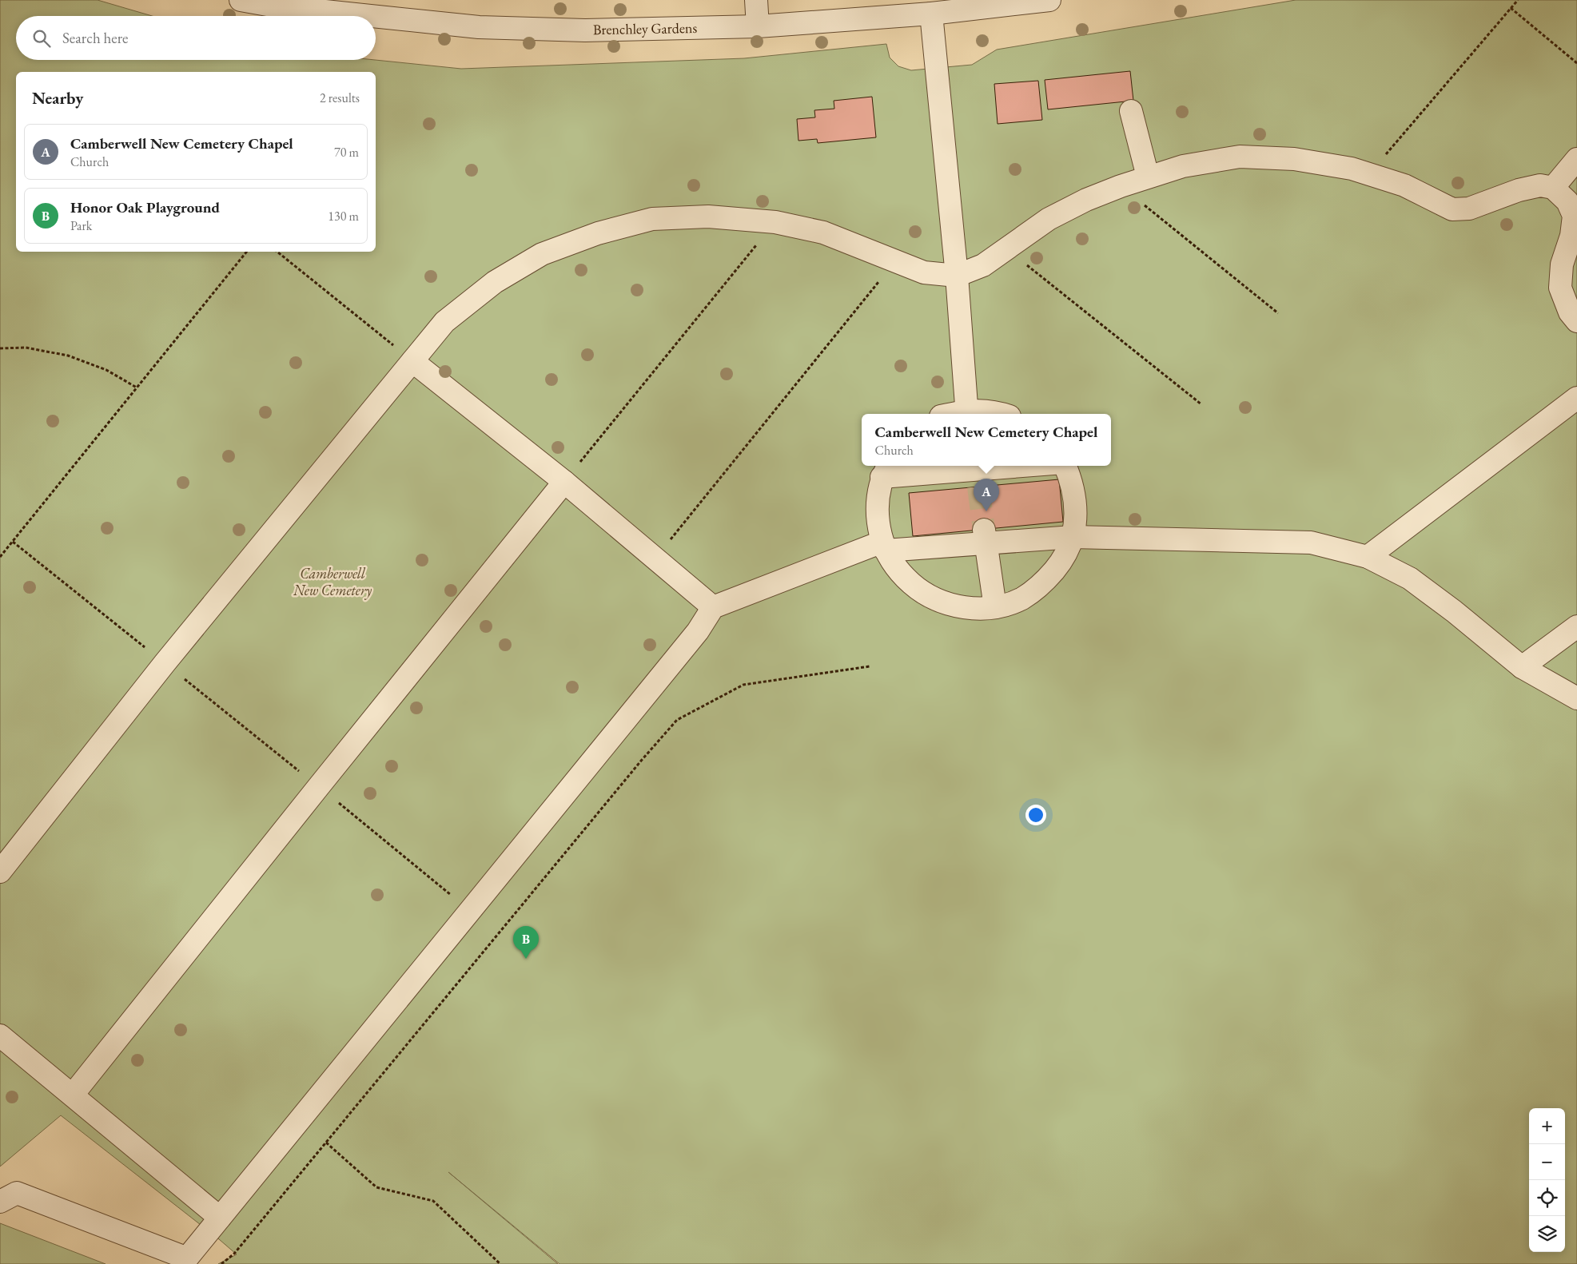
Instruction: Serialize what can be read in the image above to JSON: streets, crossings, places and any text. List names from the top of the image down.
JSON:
{
  "streets": {
    "street": ["Brenchley Gardens"]
  },
  "parks": ["Camberwell New Cemetery"],
  "page": {
    "search": "Search here",
    "heading": ["Nearby", "2 results"],
    "list": [
      {
        "mark": "A",
        "name": "Camberwell New Cemetery Chapel",
        "note": "Church",
        "value": "70 m"
      },
      {
        "mark": "B",
        "name": "Honor Oak Playground",
        "note": "Park",
        "value": "130 m"
      }
    ],
    "popup": ["Camberwell New Cemetery Chapel", "Church"],
    "pins": ["A", "B"],
    "map_buttons": ["+", "−"]
  }
}
